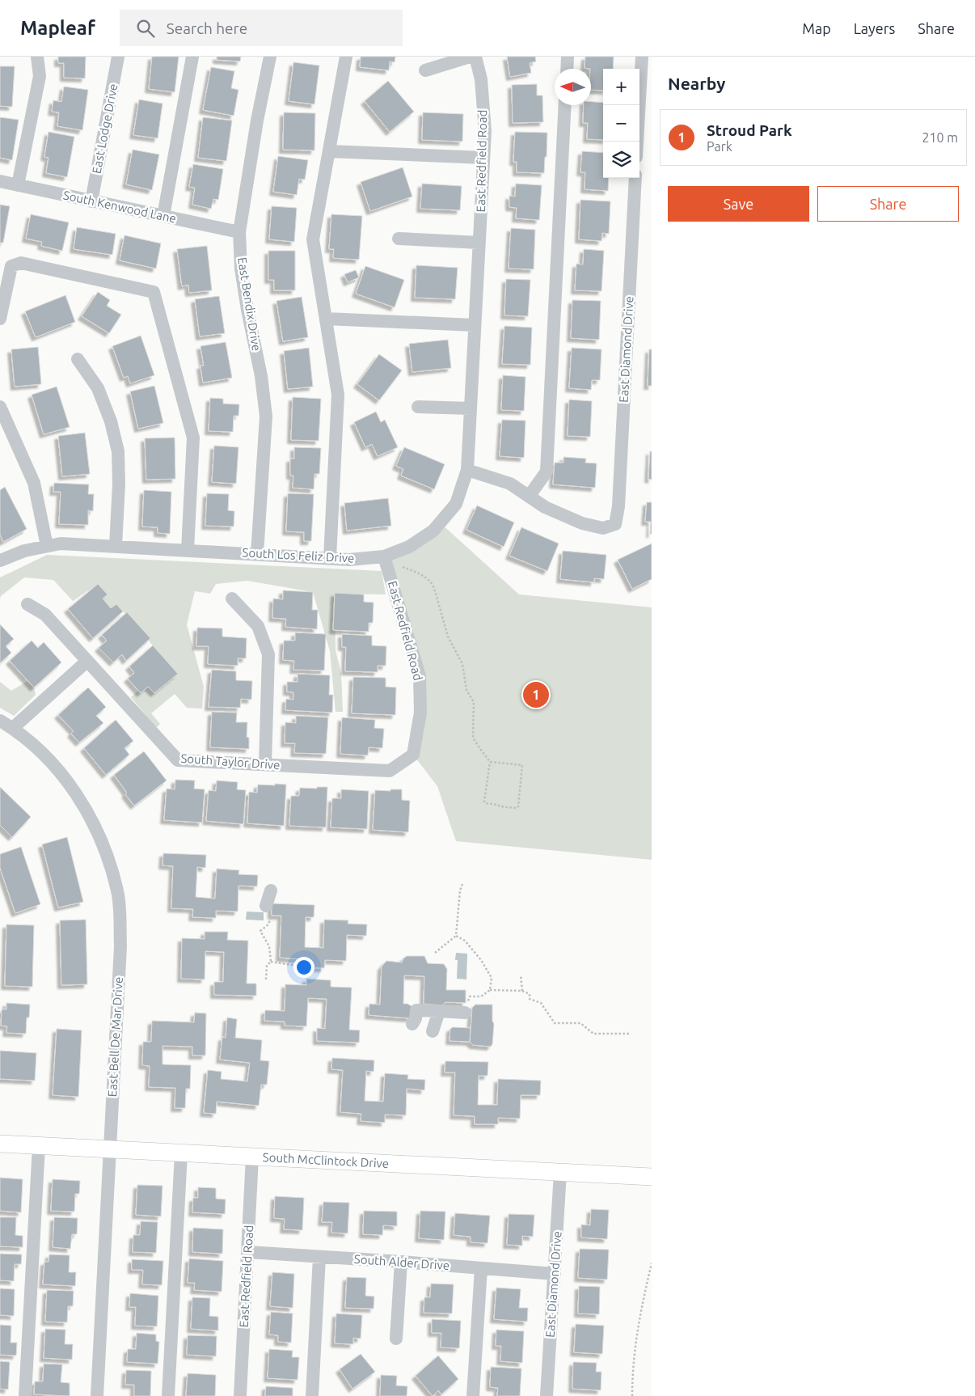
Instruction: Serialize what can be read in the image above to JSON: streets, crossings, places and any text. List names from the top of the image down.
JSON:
{
  "streets": {
    "main road": ["South McClintock Drive"],
    "street": [
      "East Lodge Drive",
      "East Redfield Road",
      "South Kenwood Lane",
      "East Bendix Drive",
      "East Diamond Drive",
      "South Los Feliz Drive",
      "South Taylor Drive",
      "East Bell De Mar Drive",
      "South Alder Drive"
    ]
  },
  "crossings": [
    ["East Lodge Drive", "South Kenwood Lane"],
    ["East Redfield Road", "South Los Feliz Drive"],
    ["East Redfield Road", "South Taylor Drive"],
    ["East Redfield Road", "South McClintock Drive"],
    ["East Redfield Road", "South Alder Drive"],
    ["South Kenwood Lane", "East Bendix Drive"],
    ["East Bendix Drive", "South Los Feliz Drive"],
    ["East Diamond Drive", "South McClintock Drive"],
    ["East Diamond Drive", "South Alder Drive"],
    ["East Bell De Mar Drive", "South McClintock Drive"]
  ],
  "north": "left",
  "page": {
    "header": "Mapleaf",
    "search": "Search here",
    "nav": ["Map", "Layers", "Share"],
    "heading": "Nearby",
    "map_buttons": ["+", "−"],
    "list": [
      {
        "mark": "1",
        "name": "Stroud Park",
        "note": "Park",
        "value": "210 m"
      }
    ],
    "buttons": ["Save", "Share"],
    "pins": "1"
  }
}
